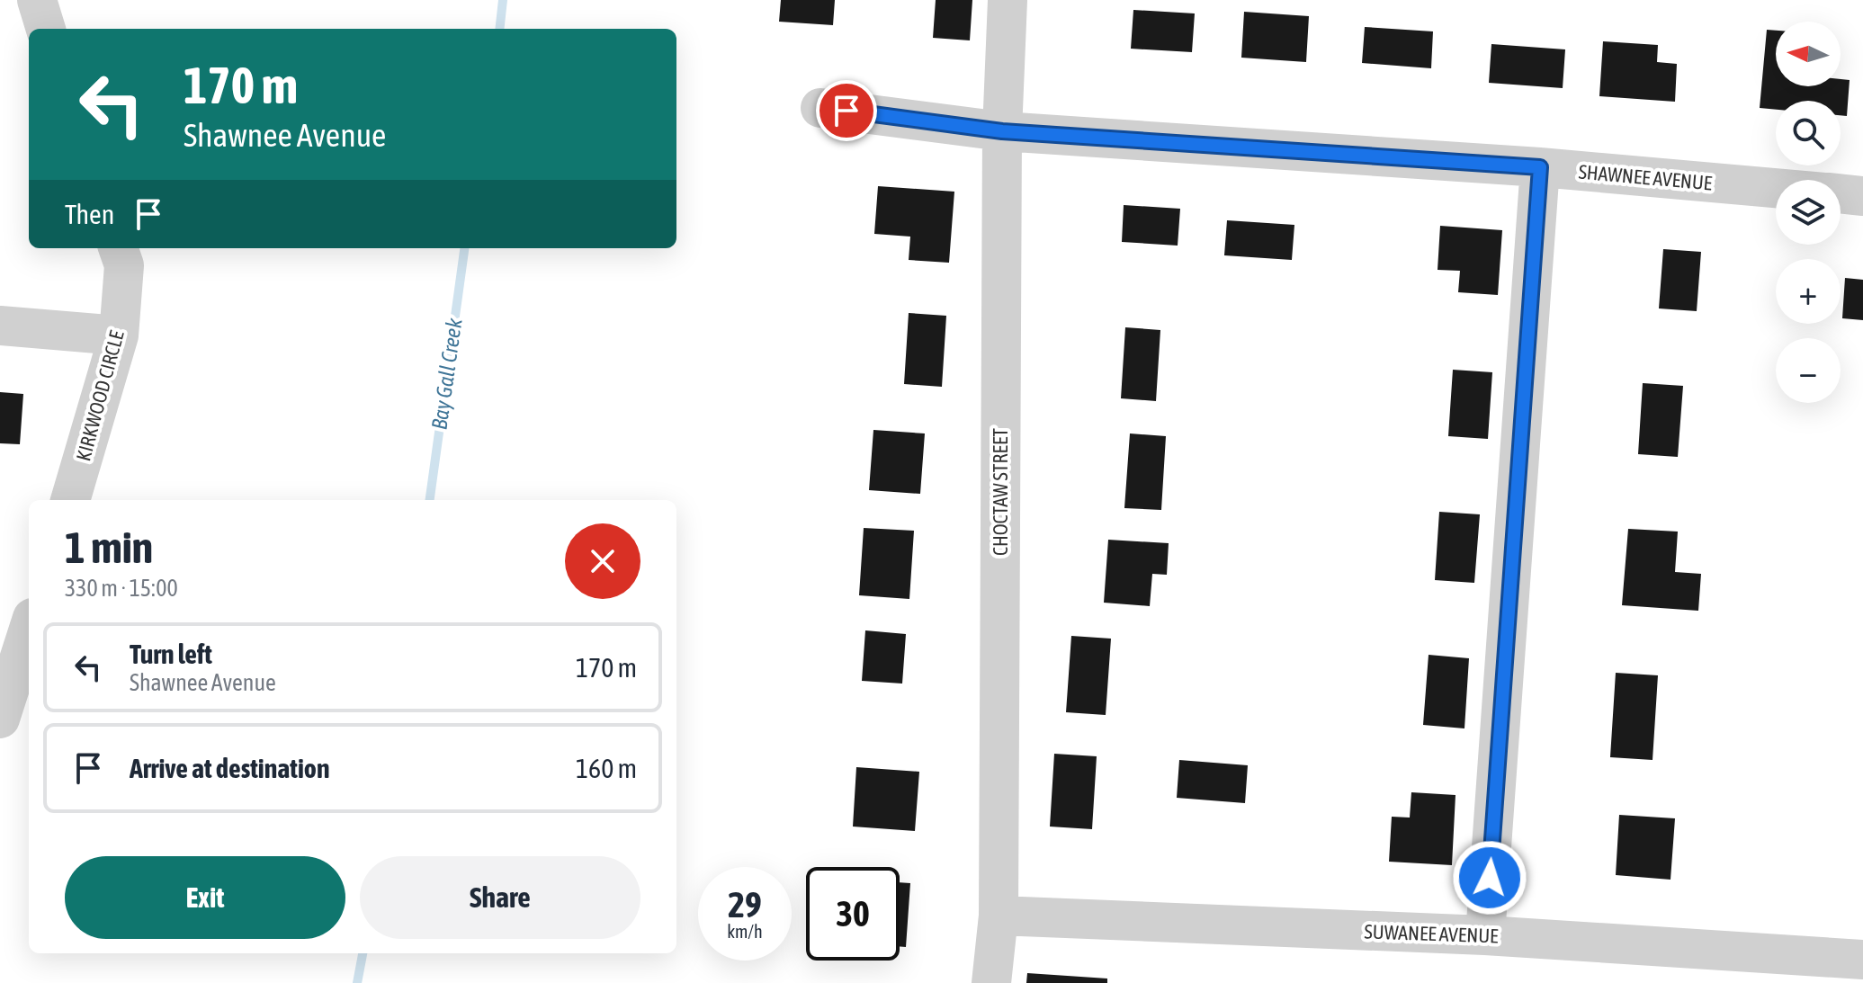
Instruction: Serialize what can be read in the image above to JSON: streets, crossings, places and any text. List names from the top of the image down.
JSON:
{
  "streets": {
    "street": [
      "SHAWNEE AVENUE",
      "KIRKWOOD CIRCLE",
      "CHOCTAW STREET",
      "SUWANEE AVENUE"
    ]
  },
  "crossings": [
    ["SHAWNEE AVENUE", "CHOCTAW STREET"],
    ["CHOCTAW STREET", "SUWANEE AVENUE"]
  ],
  "water": ["Bay Gall Creek"],
  "north": "left",
  "page": {
    "map_buttons": ["+", "−"],
    "turn": ["170 m", "Shawnee Avenue"],
    "then": "Then",
    "heading": ["1 min", "330 m · 15:00"],
    "list": [
      {
        "name": "Turn left",
        "note": "Shawnee Avenue",
        "value": "170 m"
      },
      {
        "name": "Arrive at destination",
        "value": "160 m"
      }
    ],
    "buttons": ["Exit", "Share"],
    "speed": "29 km/h",
    "limit": "30"
  }
}
